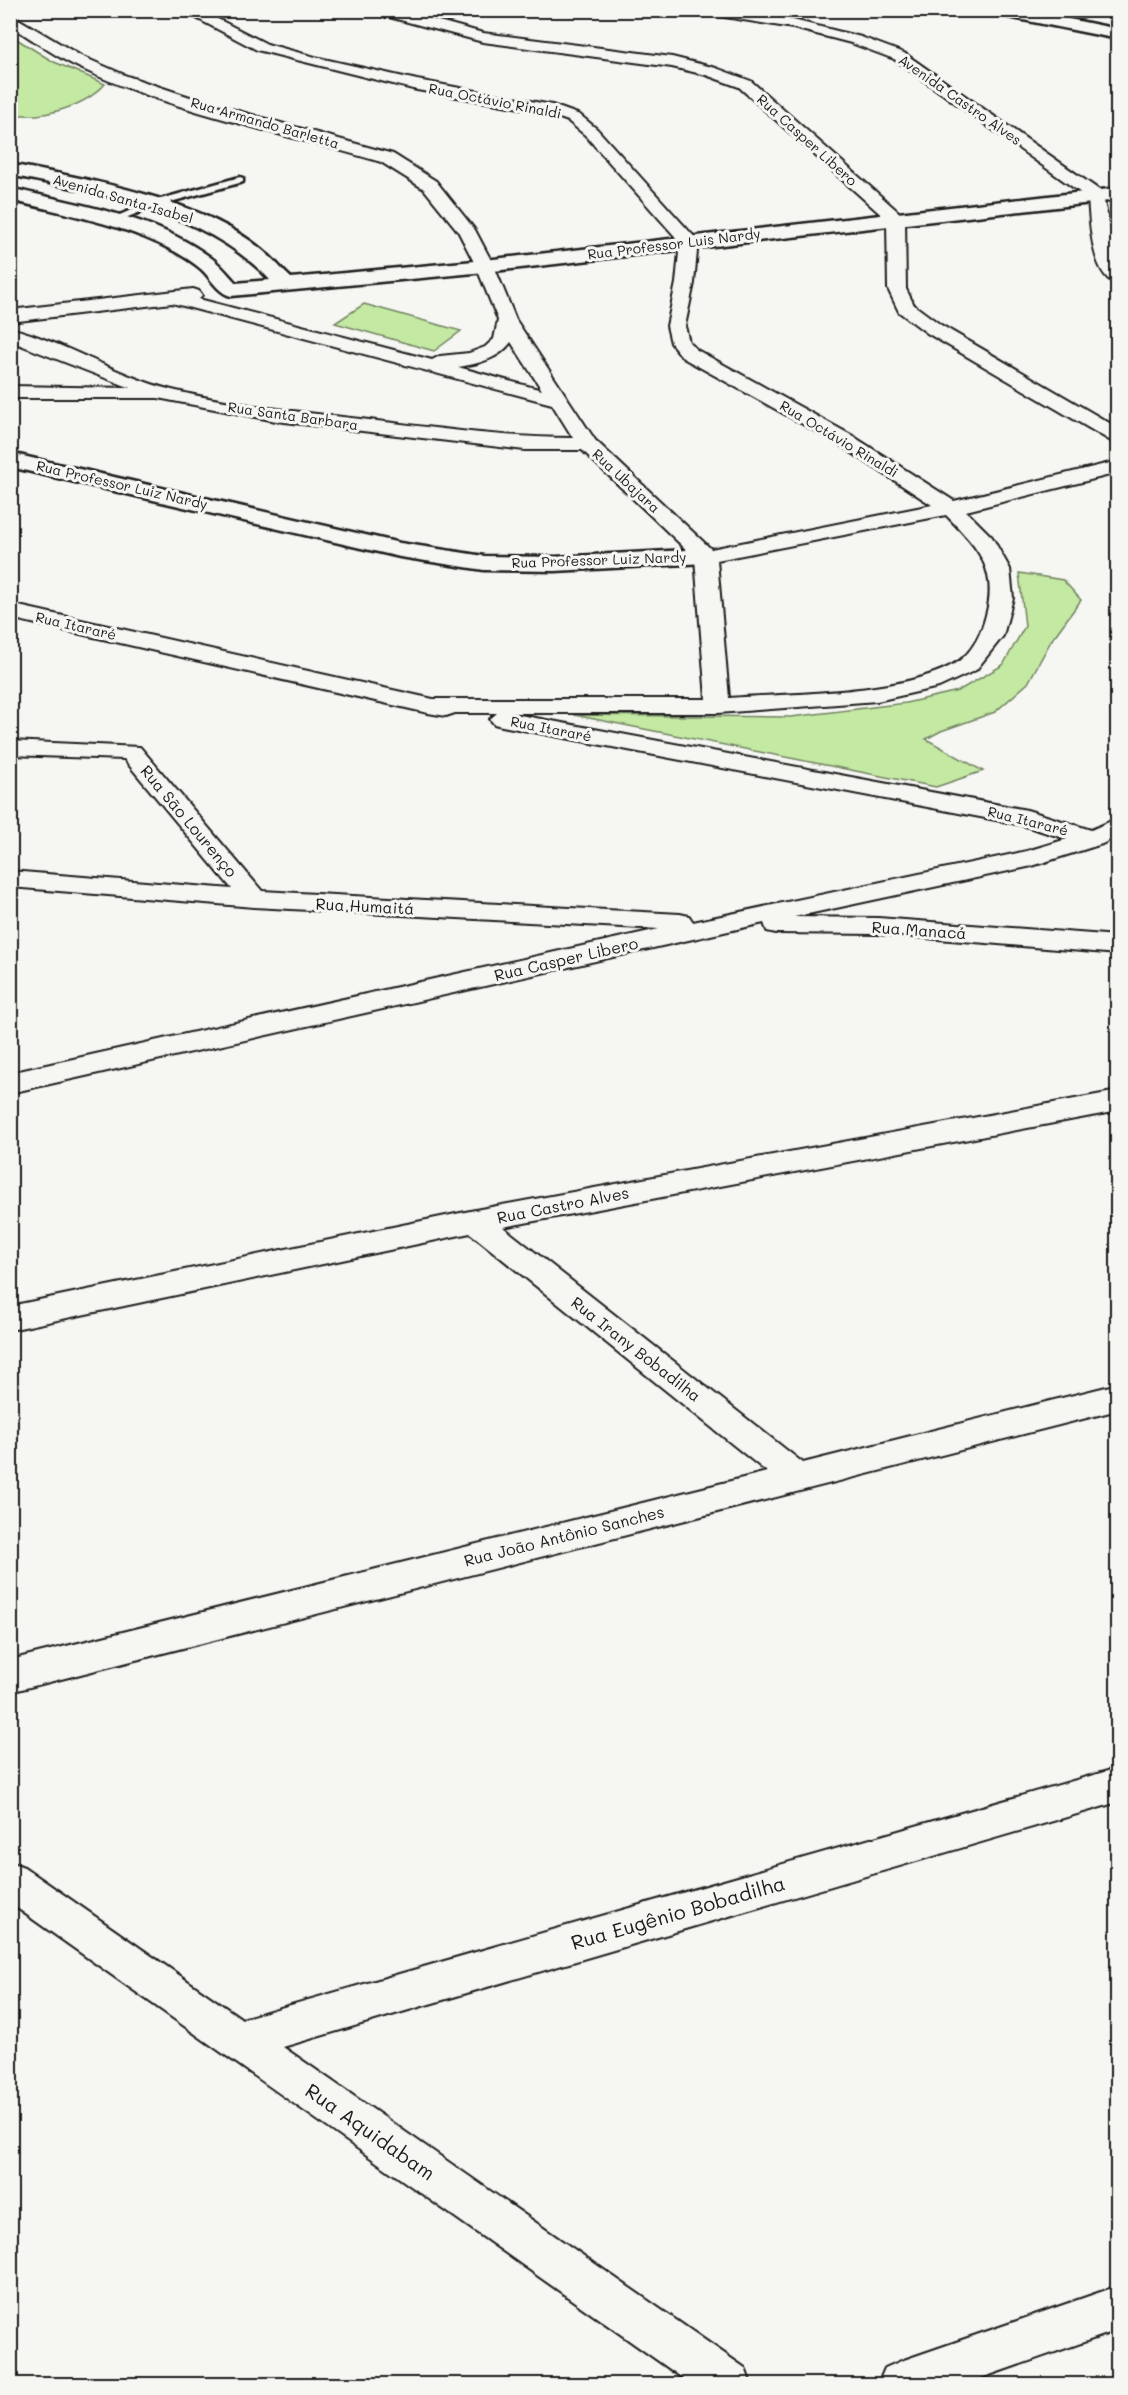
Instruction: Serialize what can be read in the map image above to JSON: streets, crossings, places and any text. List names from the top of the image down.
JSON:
{
  "streets": {
    "main road": ["Avenida Santa Isabel", "Rua Professor Luis Nardy", "Rua Professor Luiz Nardy"],
    "street": [
      "Avenida Castro Alves",
      "Rua Octávio Rinaldi",
      "Rua Armando Barletta",
      "Rua Casper Libero",
      "Rua Santa Barbara",
      "Rua Ubajara",
      "Rua Itararé",
      "Rua São Lourenço",
      "Rua Humaitá",
      "Rua Manacá",
      "Rua Castro Alves",
      "Rua Irany Bobadilha",
      "Rua João Antônio Sanches",
      "Rua Eugênio Bobadilha",
      "Rua Aquidabam"
    ]
  },
  "crossings": [
    ["Avenida Castro Alves", "Rua Professor Luis Nardy"],
    ["Rua Octávio Rinaldi", "Rua Professor Luis Nardy"],
    ["Rua Octávio Rinaldi", "Rua Professor Luiz Nardy"],
    ["Rua Octávio Rinaldi", "Rua Itararé"],
    ["Rua Armando Barletta", "Rua Professor Luis Nardy"],
    ["Rua Armando Barletta", "Rua Ubajara"],
    ["Rua Casper Libero", "Rua Professor Luis Nardy"],
    ["Rua Casper Libero", "Rua Itararé"],
    ["Rua Casper Libero", "Rua Humaitá"],
    ["Rua Casper Libero", "Rua Manacá"],
    ["Avenida Santa Isabel", "Rua Professor Luis Nardy"],
    ["Rua Professor Luis Nardy", "Rua Ubajara"],
    ["Rua Santa Barbara", "Rua Ubajara"],
    ["Rua Ubajara", "Rua Professor Luiz Nardy"],
    ["Rua São Lourenço", "Rua Humaitá"],
    ["Rua Humaitá", "Rua Manacá"],
    ["Rua Castro Alves", "Rua Irany Bobadilha"],
    ["Rua Irany Bobadilha", "Rua João Antônio Sanches"],
    ["Rua Eugênio Bobadilha", "Rua Aquidabam"]
  ]
}
